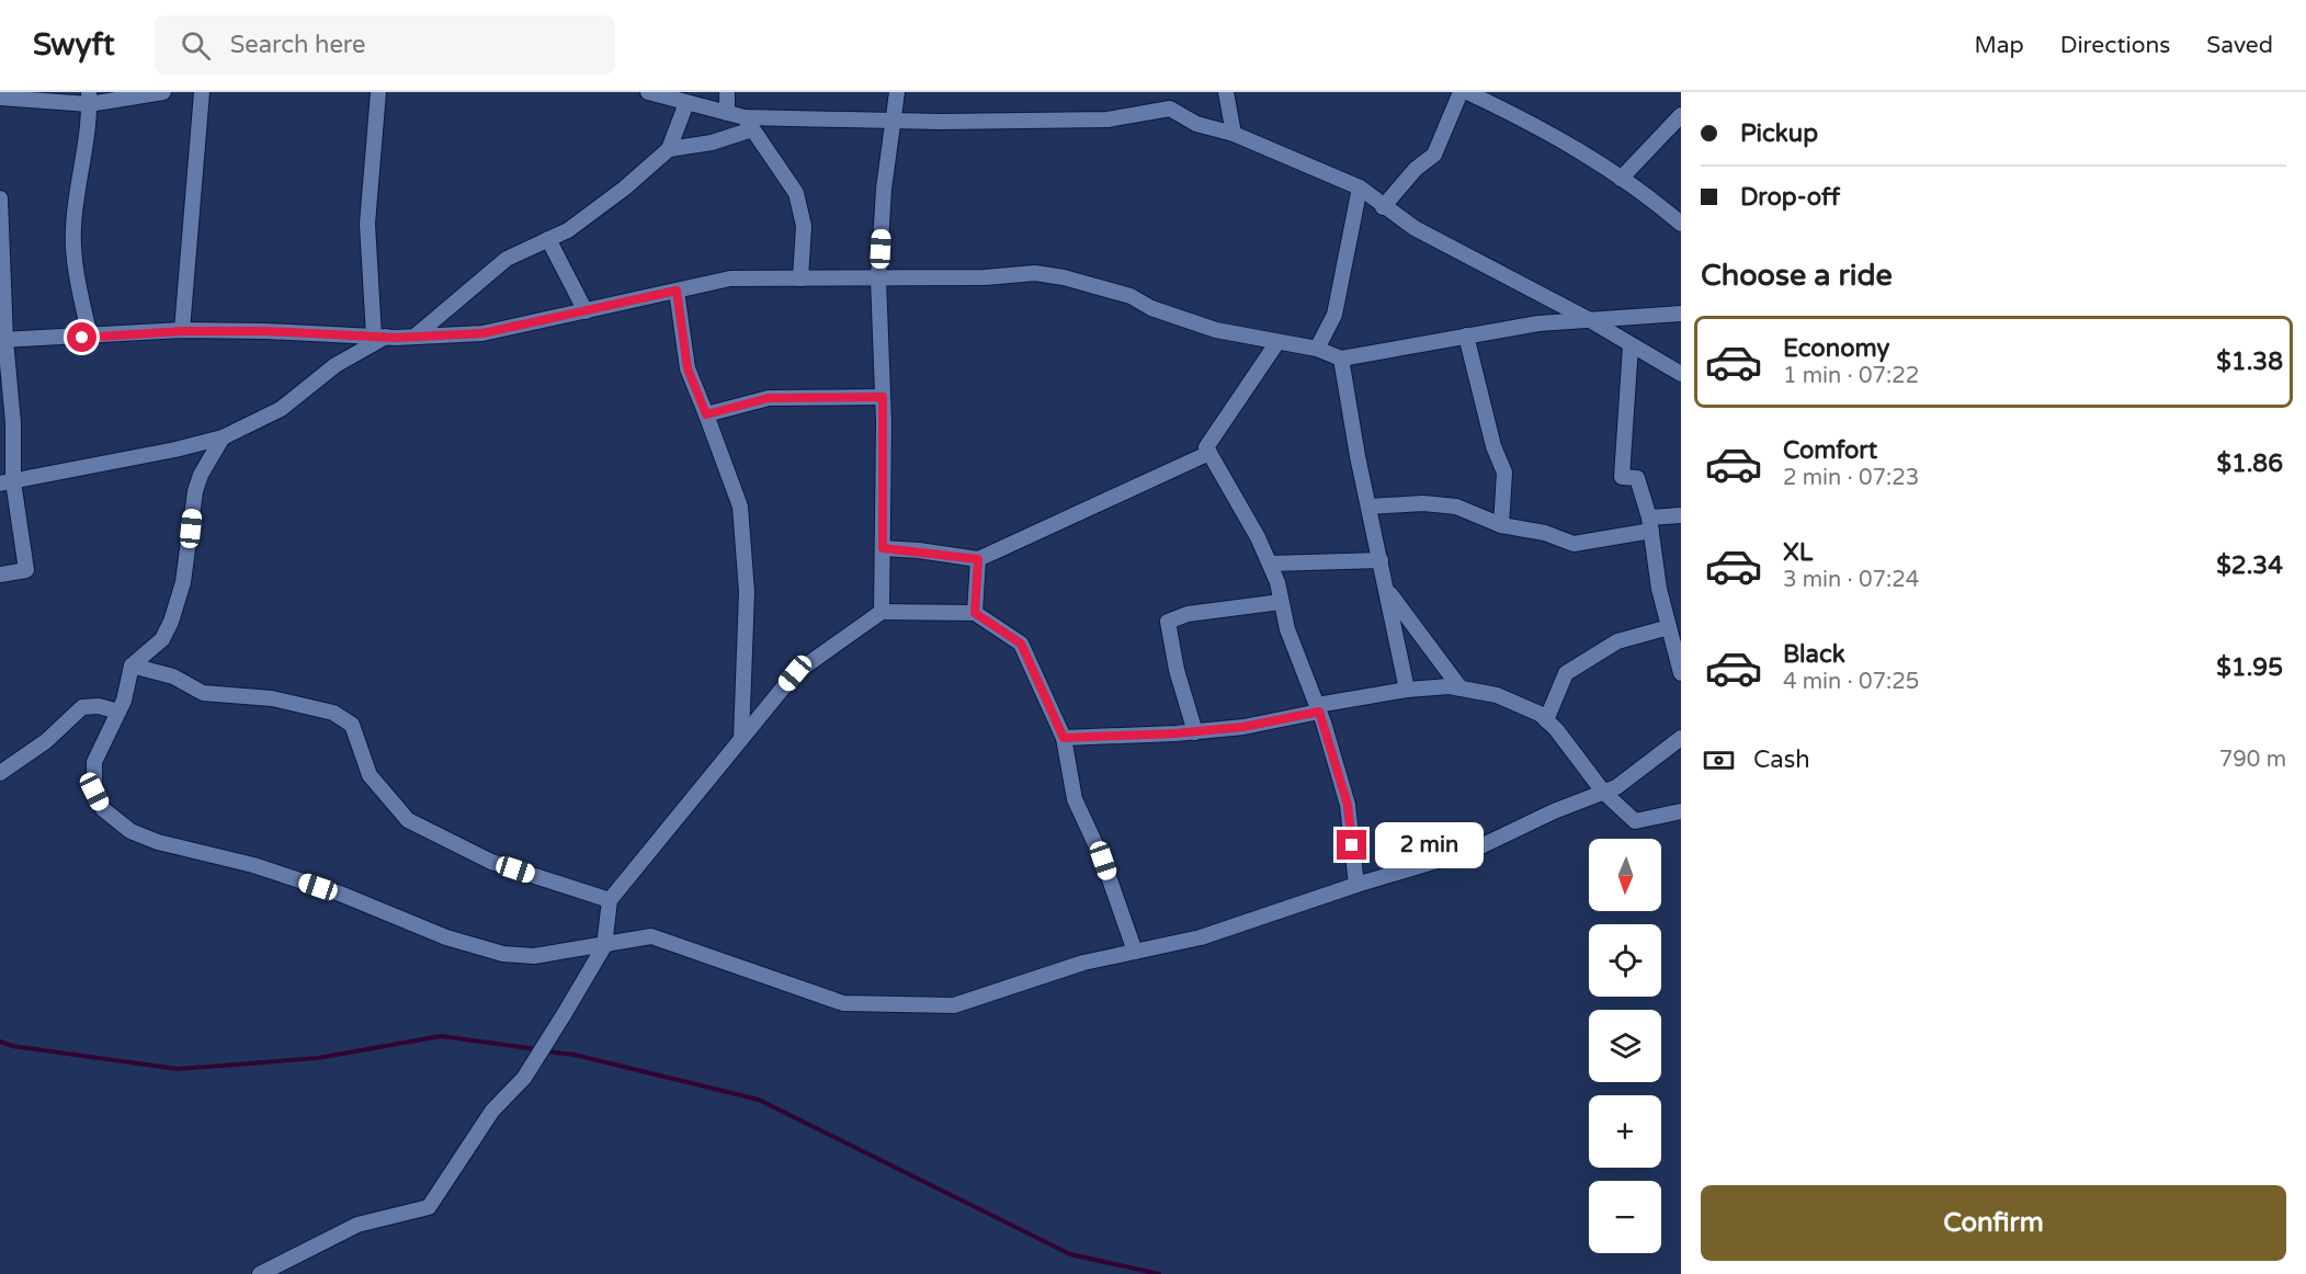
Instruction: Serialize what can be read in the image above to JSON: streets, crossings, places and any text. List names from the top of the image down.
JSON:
{
  "north": "bottom",
  "page": {
    "header": "Swyft",
    "search": "Search here",
    "nav": ["Map", "Directions", "Saved"],
    "banner": ["Pickup", "Drop-off"],
    "heading": "Choose a ride",
    "list": [
      {
        "name": "Economy",
        "note": "1 min · 07:22",
        "value": "$1.38"
      },
      {
        "name": "Comfort",
        "note": "2 min · 07:23",
        "value": "$1.86"
      },
      {
        "name": "XL",
        "note": "3 min · 07:24",
        "value": "$2.34"
      },
      {
        "name": "Black",
        "note": "4 min · 07:25",
        "value": "$1.95"
      }
    ],
    "pay": ["Cash", "790 m"],
    "bubble": "2 min",
    "map_buttons": ["+", "−"],
    "buttons": "Confirm"
  }
}
